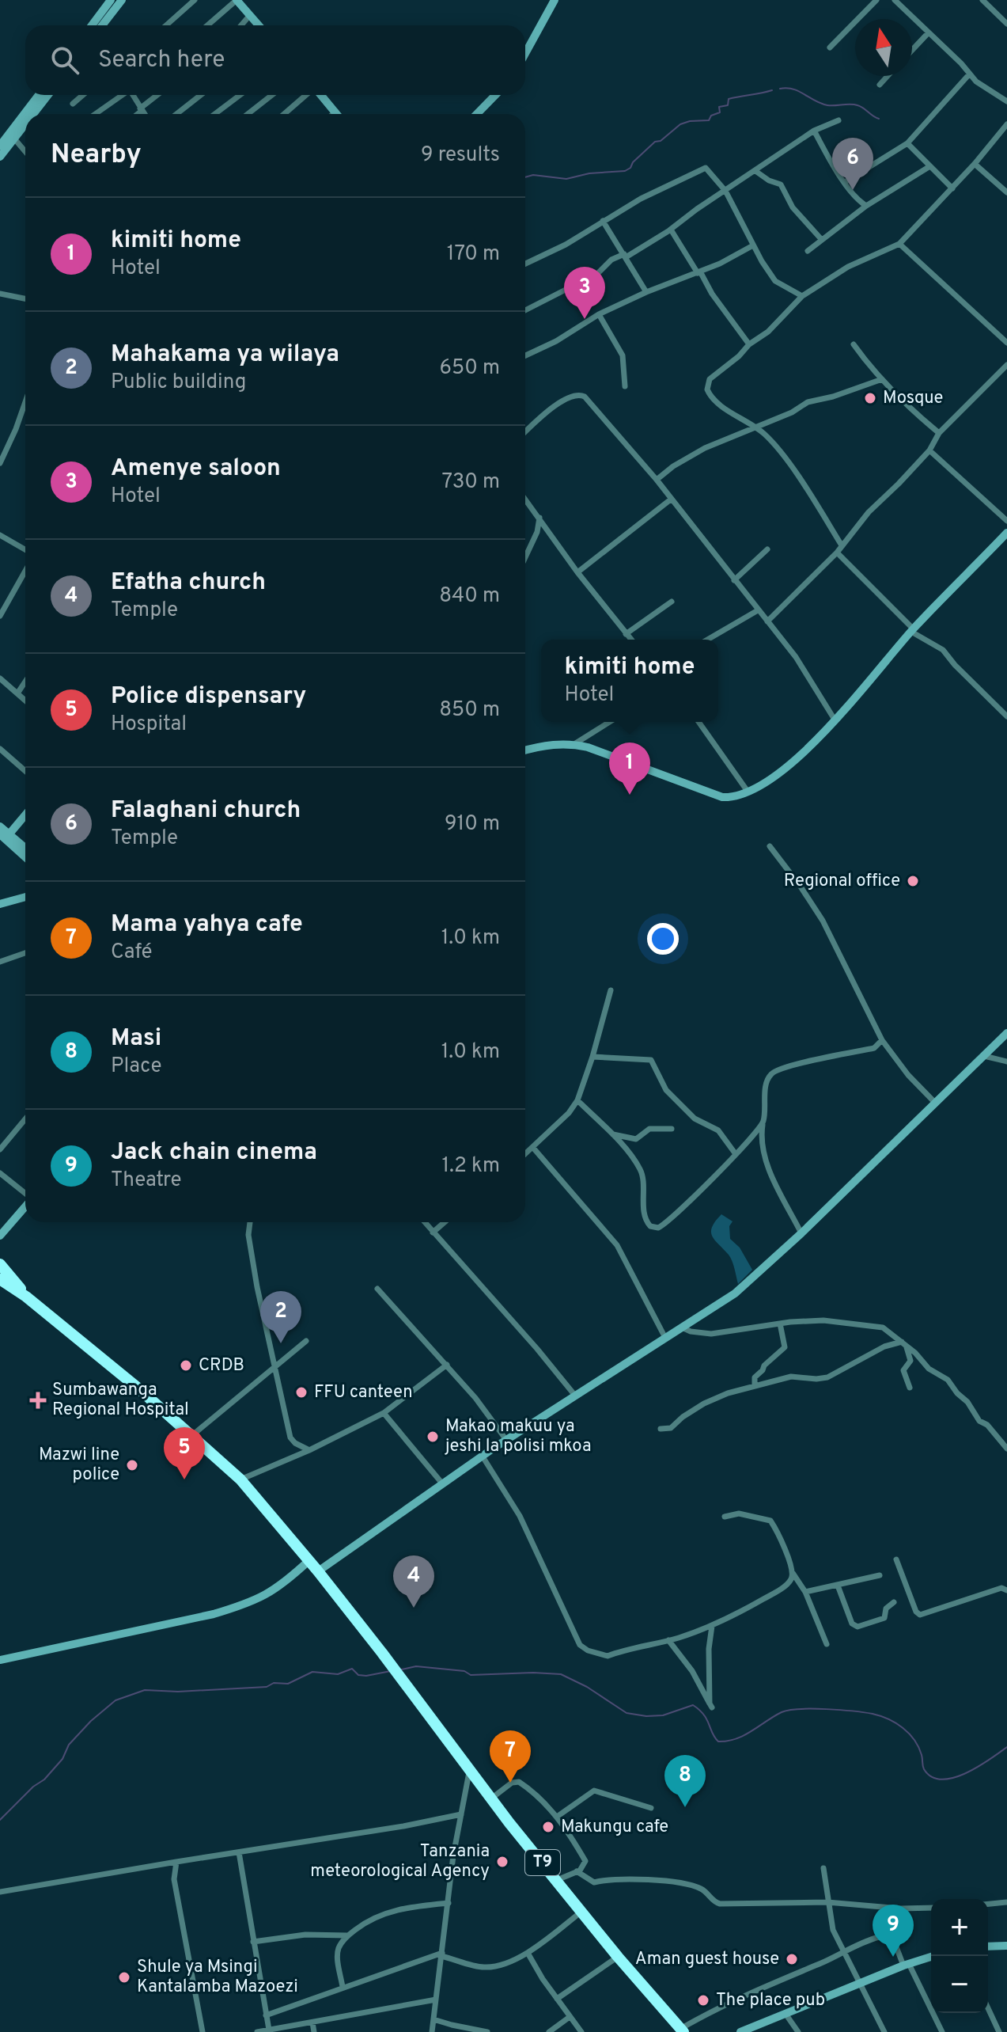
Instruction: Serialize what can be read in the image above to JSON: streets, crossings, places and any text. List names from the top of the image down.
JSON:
{
  "streets": {
    "highway": ["T9"]
  },
  "places": {
    "other": [
      "Mosque",
      "Regional office",
      "CRDB",
      "FFU canteen",
      "Makao makuu ya jeshi la polisi mkoa",
      "Mazwi line police",
      "Makungu cafe",
      "Tanzania meteorological Agency",
      "Aman guest house",
      "Shule ya Msingi Kantalamba Mazoezi",
      "The place pub"
    ],
    "health": ["Sumbawanga Regional Hospital"]
  },
  "north": "top",
  "page": {
    "search": "Search here",
    "heading": ["Nearby", "9 results"],
    "pins": [
      "6",
      "3",
      "1",
      "2",
      "5",
      "4",
      "7",
      "8",
      "9"
    ],
    "list": [
      {
        "mark": "1",
        "name": "kimiti home",
        "note": "Hotel",
        "value": "170 m"
      },
      {
        "mark": "2",
        "name": "Mahakama ya wilaya",
        "note": "Public building",
        "value": "650 m"
      },
      {
        "mark": "3",
        "name": "Amenye saloon",
        "note": "Hotel",
        "value": "730 m"
      },
      {
        "mark": "4",
        "name": "Efatha church",
        "note": "Temple",
        "value": "840 m"
      },
      {
        "mark": "5",
        "name": "Police dispensary",
        "note": "Hospital",
        "value": "850 m"
      },
      {
        "mark": "6",
        "name": "Falaghani church",
        "note": "Temple",
        "value": "910 m"
      },
      {
        "mark": "7",
        "name": "Mama yahya cafe",
        "note": "Café",
        "value": "1.0 km"
      },
      {
        "mark": "8",
        "name": "Masi",
        "note": "Place",
        "value": "1.0 km"
      },
      {
        "mark": "9",
        "name": "Jack chain cinema",
        "note": "Theatre",
        "value": "1.2 km"
      }
    ],
    "popup": ["kimiti home", "Hotel"],
    "map_buttons": ["+", "−"]
  }
}
